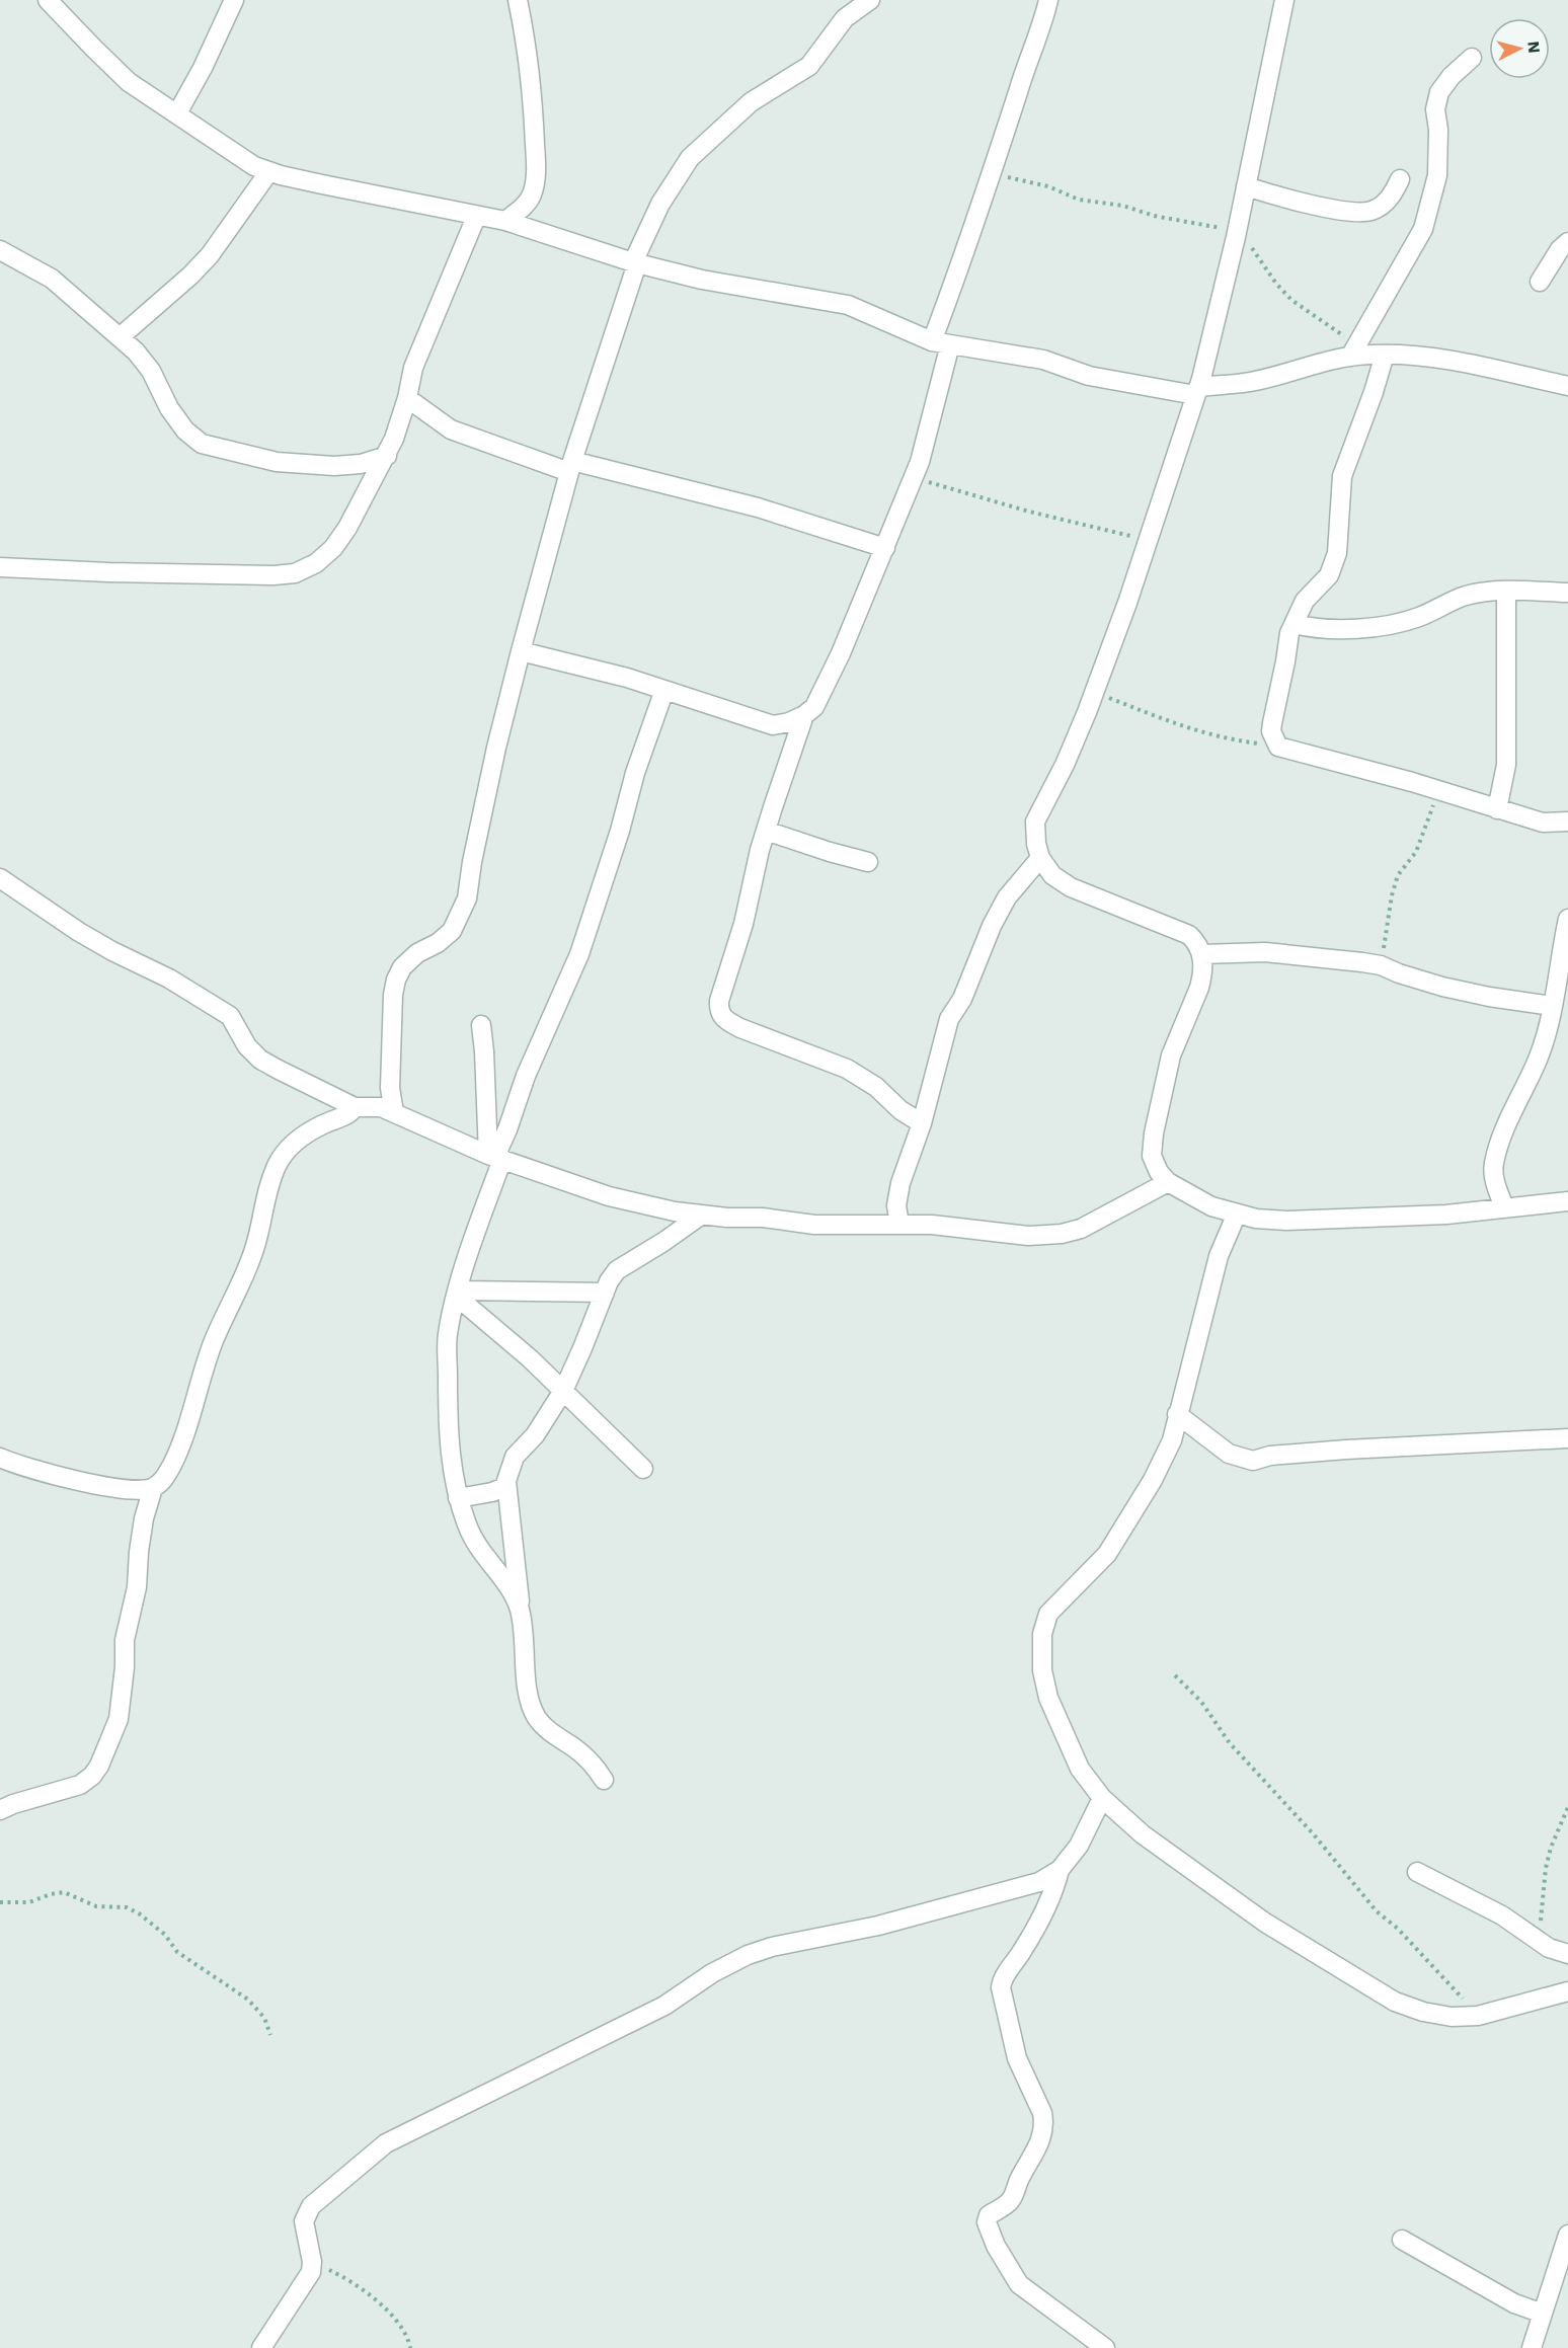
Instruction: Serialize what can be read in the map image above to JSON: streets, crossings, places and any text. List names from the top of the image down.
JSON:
{
  "north": "right"
}
